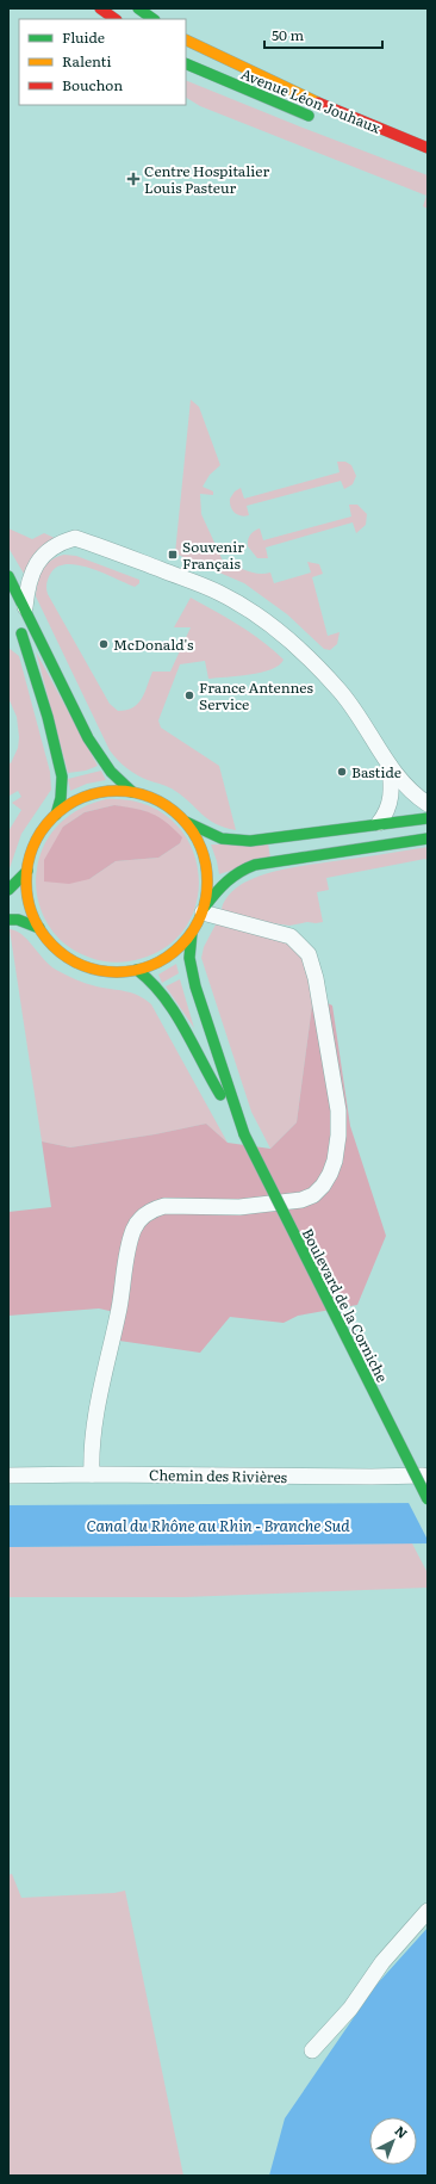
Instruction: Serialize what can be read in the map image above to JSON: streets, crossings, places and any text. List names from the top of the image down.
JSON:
{
  "streets": {
    "main road": ["Avenue Léon Jouhaux", "Boulevard de la Corniche"],
    "street": ["Chemin des Rivières"]
  },
  "water": ["Canal du Rhône au Rhin - Branche Sud"],
  "places": {
    "health": ["Centre Hospitalier Louis Pasteur"],
    "transit": ["Souvenir Français"],
    "other": ["McDonald's", "France Antennes Service", "Bastide"]
  },
  "legend": ["Fluide", "Ralenti", "Bouchon"],
  "scale_bar": "50 m",
  "north": "top right"
}
